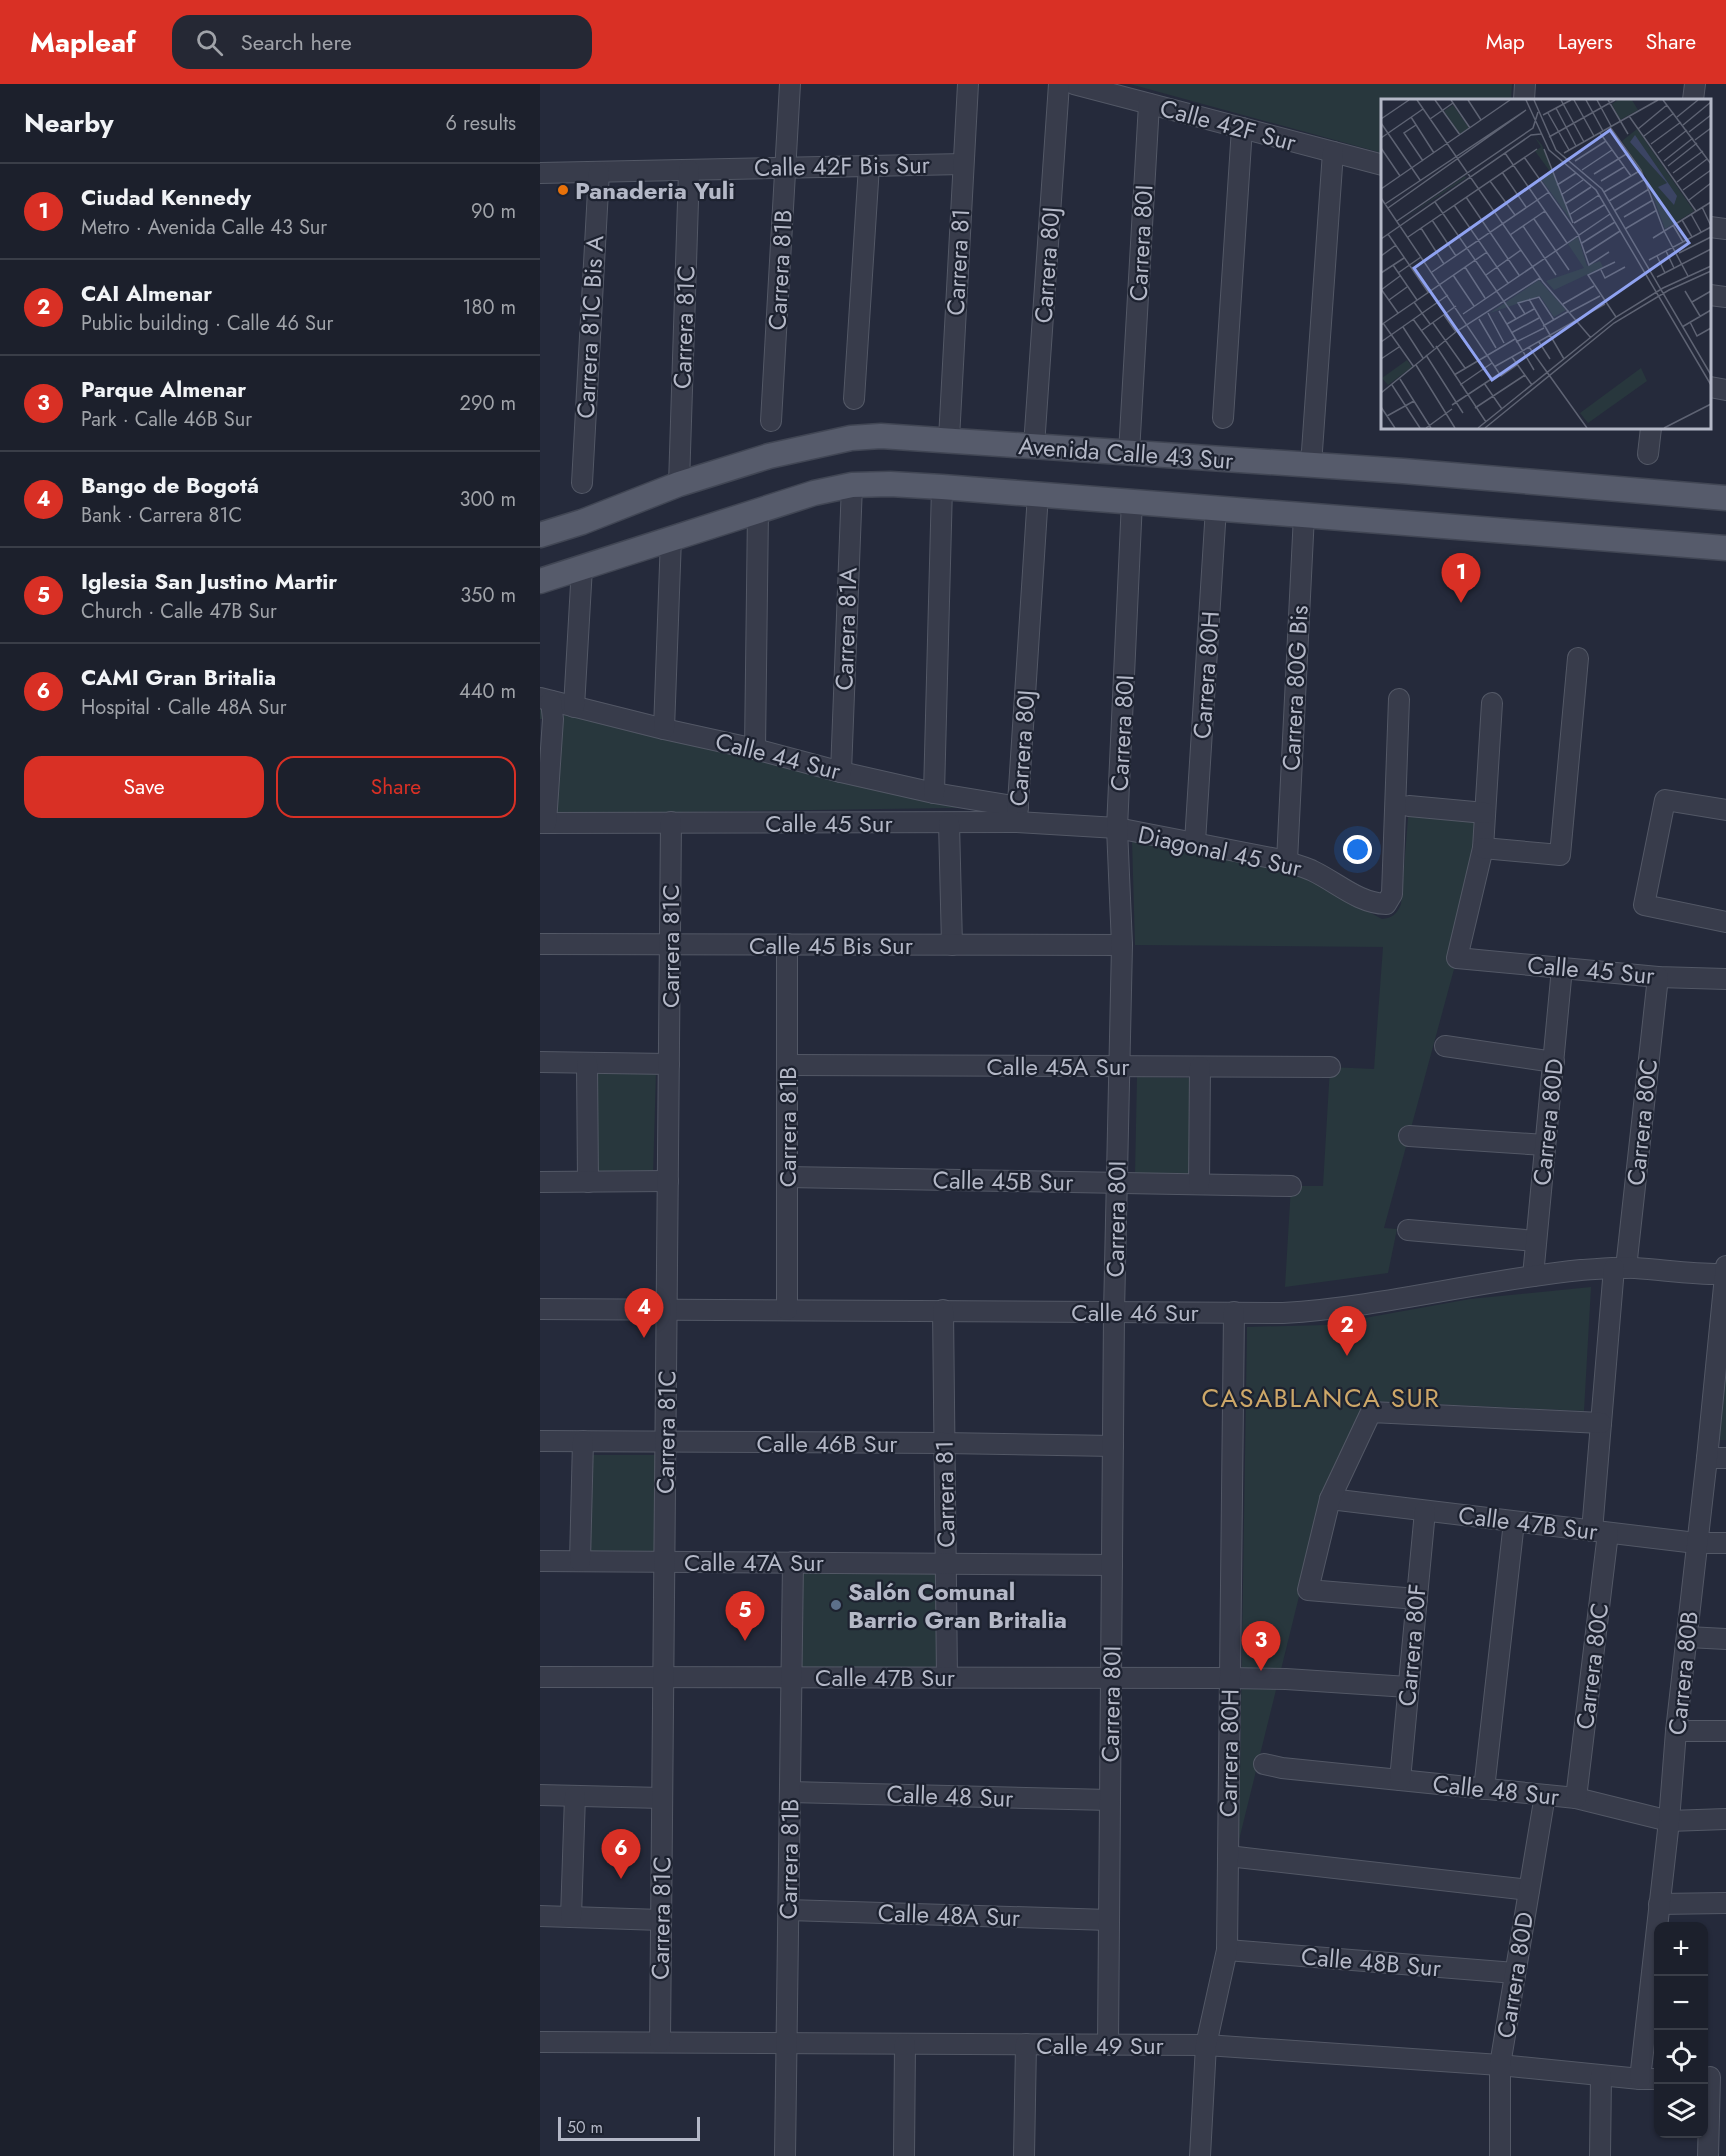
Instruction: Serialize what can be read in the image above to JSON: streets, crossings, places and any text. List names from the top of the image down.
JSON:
{
  "streets": {
    "main road": ["Avenida Calle 43 Sur"],
    "street": [
      "Calle 42F Sur",
      "Calle 42F Bis Sur",
      "Carrera 80I",
      "Carrera 81",
      "Carrera 80J",
      "Carrera 81B",
      "Carrera 81C Bis A",
      "Carrera 81C",
      "Carrera 81A",
      "Carrera 80H",
      "Carrera 80G Bis",
      "Calle 44 Sur",
      "Calle 45 Sur",
      "Diagonal 45 Sur",
      "Calle 45 Bis Sur",
      "Calle 45A Sur",
      "Carrera 80D",
      "Carrera 80C",
      "Calle 45B Sur",
      "Calle 46 Sur",
      "Calle 46B Sur",
      "Calle 47B Sur",
      "Calle 47A Sur",
      "Carrera 80F",
      "Carrera 80B",
      "Calle 48 Sur",
      "Calle 48A Sur",
      "Calle 48B Sur",
      "Calle 49 Sur"
    ]
  },
  "crossings": [
    ["Calle 42F Sur", "Carrera 80I"],
    ["Calle 42F Bis Sur", "Carrera 81"],
    ["Calle 42F Bis Sur", "Carrera 81B"],
    ["Calle 42F Bis Sur", "Carrera 81C Bis A"],
    ["Calle 42F Bis Sur", "Carrera 81C"],
    ["Carrera 80I", "Avenida Calle 43 Sur"],
    ["Carrera 80I", "Calle 45 Sur"],
    ["Carrera 80I", "Diagonal 45 Sur"],
    ["Carrera 80I", "Calle 45 Bis Sur"],
    ["Carrera 80I", "Calle 45A Sur"],
    ["Carrera 80I", "Calle 45B Sur"],
    ["Carrera 80I", "Calle 46 Sur"],
    ["Carrera 80I", "Calle 46B Sur"],
    ["Carrera 80I", "Calle 47B Sur"],
    ["Carrera 80I", "Calle 47A Sur"],
    ["Carrera 80I", "Calle 48 Sur"],
    ["Carrera 80I", "Calle 48A Sur"],
    ["Carrera 80I", "Calle 49 Sur"],
    ["Carrera 81", "Avenida Calle 43 Sur"],
    ["Carrera 81", "Calle 46 Sur"],
    ["Carrera 81", "Calle 46B Sur"],
    ["Carrera 81", "Calle 47B Sur"],
    ["Carrera 81", "Calle 47A Sur"],
    ["Carrera 80J", "Avenida Calle 43 Sur"],
    ["Carrera 80J", "Calle 44 Sur"],
    ["Carrera 80J", "Calle 45 Sur"],
    ["Carrera 81B", "Calle 45 Bis Sur"],
    ["Carrera 81B", "Calle 45A Sur"],
    ["Carrera 81B", "Calle 45B Sur"],
    ["Carrera 81B", "Calle 46 Sur"],
    ["Carrera 81B", "Calle 47B Sur"],
    ["Carrera 81B", "Calle 47A Sur"],
    ["Carrera 81B", "Calle 48 Sur"],
    ["Carrera 81B", "Calle 48A Sur"],
    ["Carrera 81B", "Calle 49 Sur"],
    ["Carrera 81C", "Avenida Calle 43 Sur"],
    ["Carrera 81C", "Calle 45 Sur"],
    ["Carrera 81C", "Calle 45 Bis Sur"],
    ["Carrera 81C", "Calle 46 Sur"],
    ["Carrera 81C", "Calle 46B Sur"],
    ["Carrera 81C", "Calle 47B Sur"],
    ["Carrera 81C", "Calle 47A Sur"],
    ["Carrera 81C", "Calle 49 Sur"],
    ["Avenida Calle 43 Sur", "Carrera 81A"],
    ["Avenida Calle 43 Sur", "Carrera 80H"],
    ["Avenida Calle 43 Sur", "Carrera 80G Bis"],
    ["Carrera 81A", "Calle 44 Sur"],
    ["Carrera 80H", "Diagonal 45 Sur"],
    ["Carrera 80H", "Calle 46 Sur"],
    ["Carrera 80H", "Calle 47B Sur"],
    ["Carrera 80H", "Calle 48B Sur"],
    ["Carrera 80H", "Calle 49 Sur"],
    ["Carrera 80G Bis", "Diagonal 45 Sur"],
    ["Calle 44 Sur", "Calle 45 Sur"],
    ["Calle 45 Sur", "Diagonal 45 Sur"],
    ["Calle 45 Sur", "Carrera 80D"],
    ["Calle 45 Sur", "Carrera 80C"],
    ["Carrera 80D", "Calle 46 Sur"],
    ["Carrera 80D", "Calle 48 Sur"],
    ["Carrera 80D", "Calle 48B Sur"],
    ["Carrera 80D", "Calle 49 Sur"],
    ["Carrera 80C", "Calle 46 Sur"],
    ["Carrera 80C", "Calle 47B Sur"],
    ["Carrera 80C", "Calle 48 Sur"],
    ["Calle 46 Sur", "Carrera 80B"],
    ["Calle 47B Sur", "Carrera 80F"],
    ["Calle 47B Sur", "Carrera 80B"],
    ["Carrera 80F", "Calle 48 Sur"],
    ["Carrera 80B", "Calle 48 Sur"],
    ["Carrera 80B", "Calle 49 Sur"]
  ],
  "districts": ["CASABLANCA SUR"],
  "places": ["Panaderia Yuli", "Salón Comunal Barrio Gran Britalia"],
  "scale_bar": "50 m",
  "page": {
    "header": "Mapleaf",
    "search": "Search here",
    "nav": ["Map", "Layers", "Share"],
    "heading": ["Nearby", "6 results"],
    "list": [
      {
        "mark": "1",
        "name": "Ciudad Kennedy",
        "note": "Metro · Avenida Calle 43 Sur",
        "value": "90 m"
      },
      {
        "mark": "2",
        "name": "CAI Almenar",
        "note": "Public building · Calle 46 Sur",
        "value": "180 m"
      },
      {
        "mark": "3",
        "name": "Parque Almenar",
        "note": "Park · Calle 46B Sur",
        "value": "290 m"
      },
      {
        "mark": "4",
        "name": "Bango de Bogotá",
        "note": "Bank · Carrera 81C",
        "value": "300 m"
      },
      {
        "mark": "5",
        "name": "Iglesia San Justino Martir",
        "note": "Church · Calle 47B Sur",
        "value": "350 m"
      },
      {
        "mark": "6",
        "name": "CAMI Gran Britalia",
        "note": "Hospital · Calle 48A Sur",
        "value": "440 m"
      }
    ],
    "pins": [
      "1",
      "4",
      "2",
      "5",
      "3",
      "6"
    ],
    "buttons": ["Save", "Share"],
    "map_buttons": ["+", "−"],
    "scale": "50 m"
  }
}
